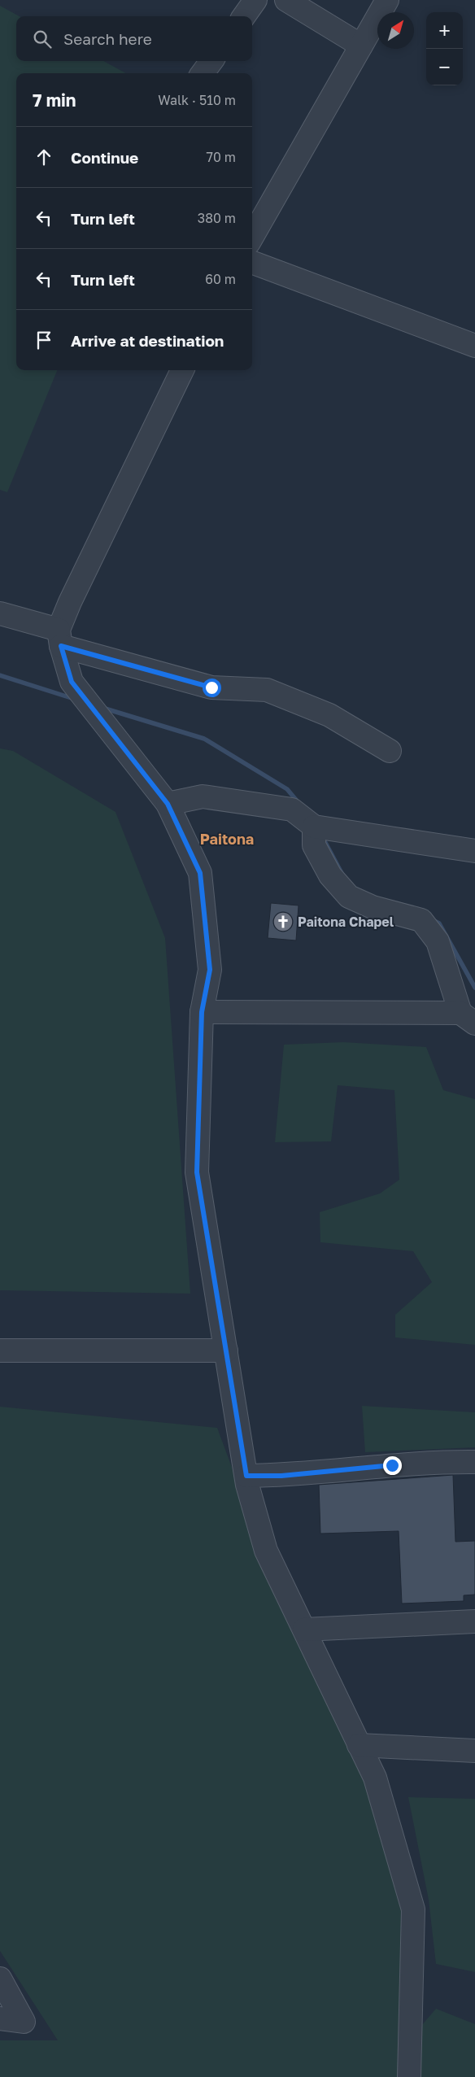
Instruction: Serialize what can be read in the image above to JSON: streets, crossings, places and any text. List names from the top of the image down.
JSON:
{
  "districts": ["Paitona"],
  "places": {
    "church": ["Paitona Chapel"]
  },
  "north": "top right",
  "page": {
    "map_buttons": ["+", "−"],
    "search": "Search here",
    "heading": ["7 min", "Walk · 510 m"],
    "list": [
      ["Continue", "70 m"],
      ["Turn left", "380 m"],
      ["Turn left", "60 m"],
      "Arrive at destination"
    ]
  }
}
